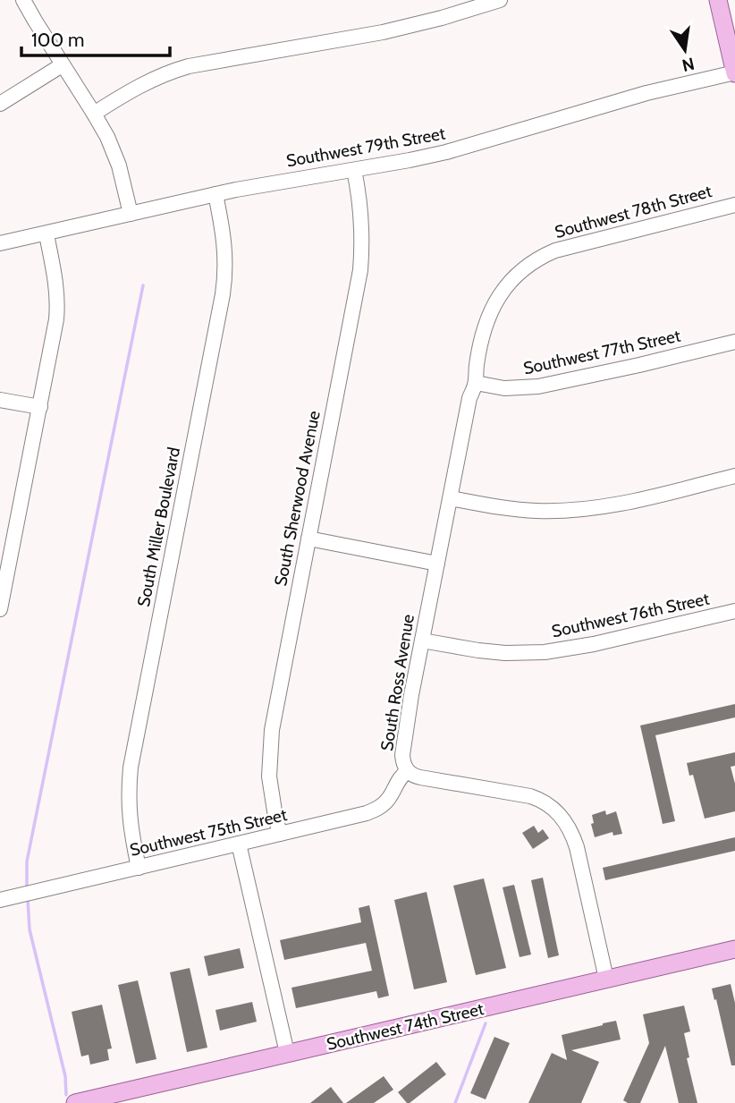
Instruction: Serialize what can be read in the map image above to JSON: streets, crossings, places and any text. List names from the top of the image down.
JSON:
{
  "streets": {
    "main road": ["Southwest 74th Street"],
    "street": [
      "Southwest 79th Street",
      "Southwest 78th Street",
      "Southwest 77th Street",
      "South Sherwood Avenue",
      "South Miller Boulevard",
      "Southwest 76th Street",
      "South Ross Avenue",
      "Southwest 75th Street"
    ]
  },
  "crossings": [
    ["Southwest 79th Street", "South Sherwood Avenue"],
    ["Southwest 79th Street", "South Miller Boulevard"],
    ["Southwest 78th Street", "Southwest 77th Street"],
    ["Southwest 78th Street", "South Ross Avenue"],
    ["Southwest 77th Street", "South Ross Avenue"],
    ["South Sherwood Avenue", "Southwest 75th Street"],
    ["South Miller Boulevard", "Southwest 75th Street"],
    ["Southwest 76th Street", "South Ross Avenue"],
    ["South Ross Avenue", "Southwest 75th Street"],
    ["South Ross Avenue", "Southwest 74th Street"]
  ],
  "scale_bar": "100 m",
  "north": "bottom"
}
